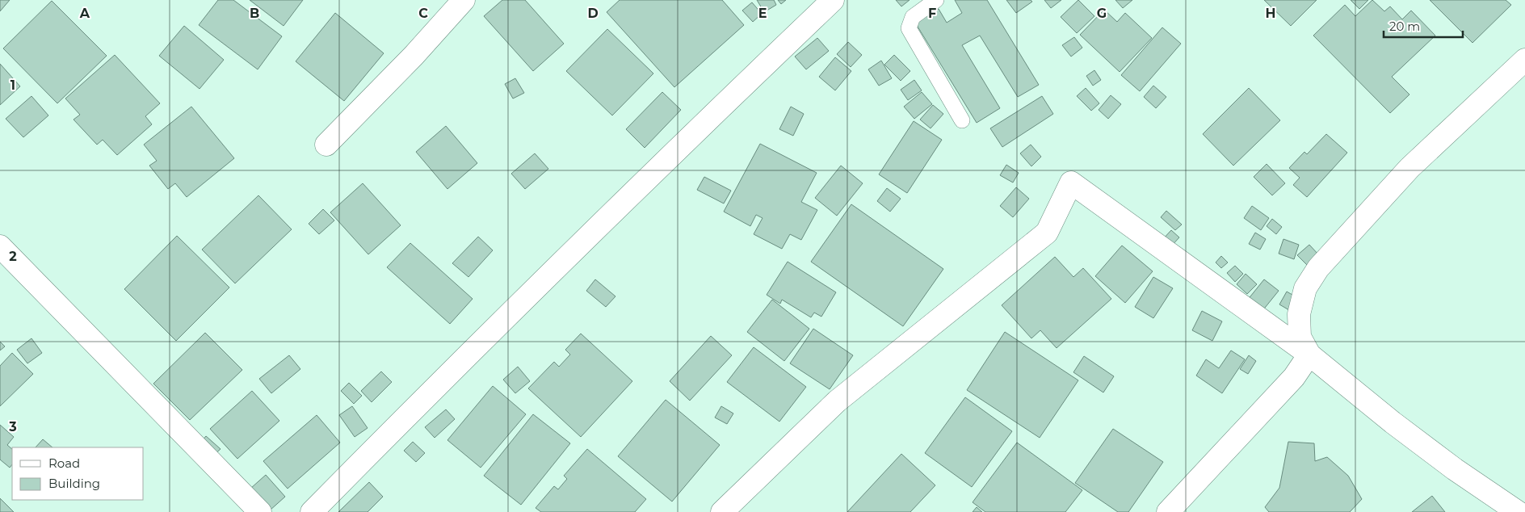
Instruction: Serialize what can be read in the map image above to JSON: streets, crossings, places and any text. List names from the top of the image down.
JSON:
{
  "legend": ["Road", "Building"],
  "scale_bar": "20 m",
  "grid": {
    "columns": [
      "A",
      "B",
      "C",
      "D",
      "E",
      "F",
      "G",
      "H"
    ],
    "rows": ["1", "2", "3"]
  }
}
